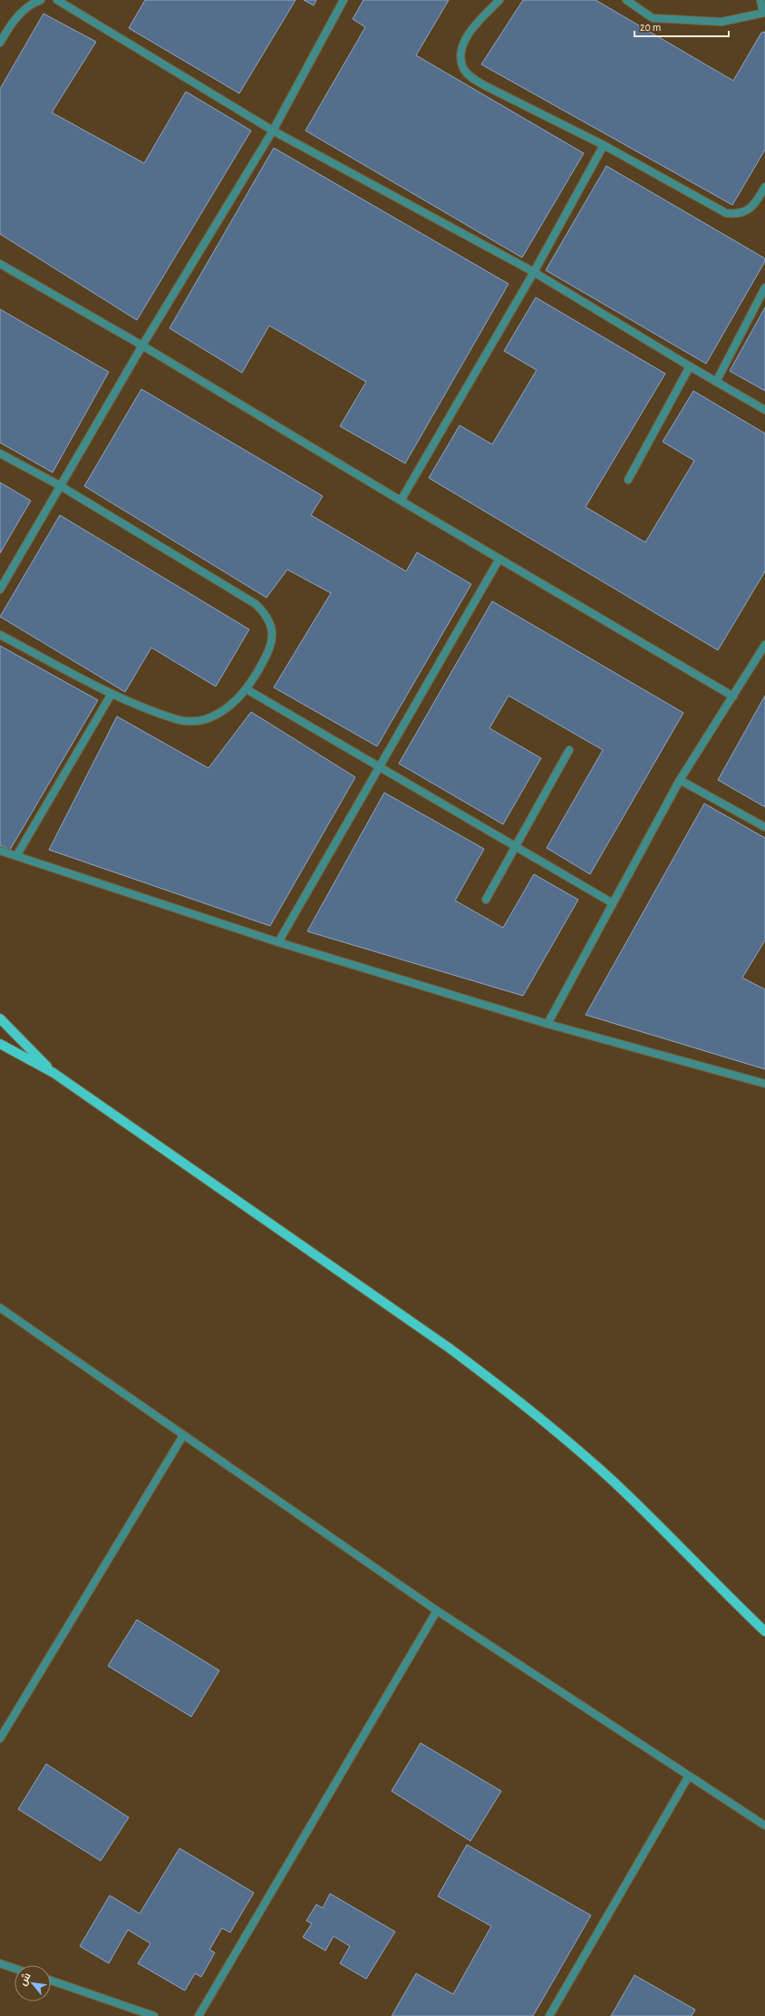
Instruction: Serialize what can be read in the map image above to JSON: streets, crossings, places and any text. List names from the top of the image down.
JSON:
{
  "scale_bar": "20 m",
  "north": "top left"
}
